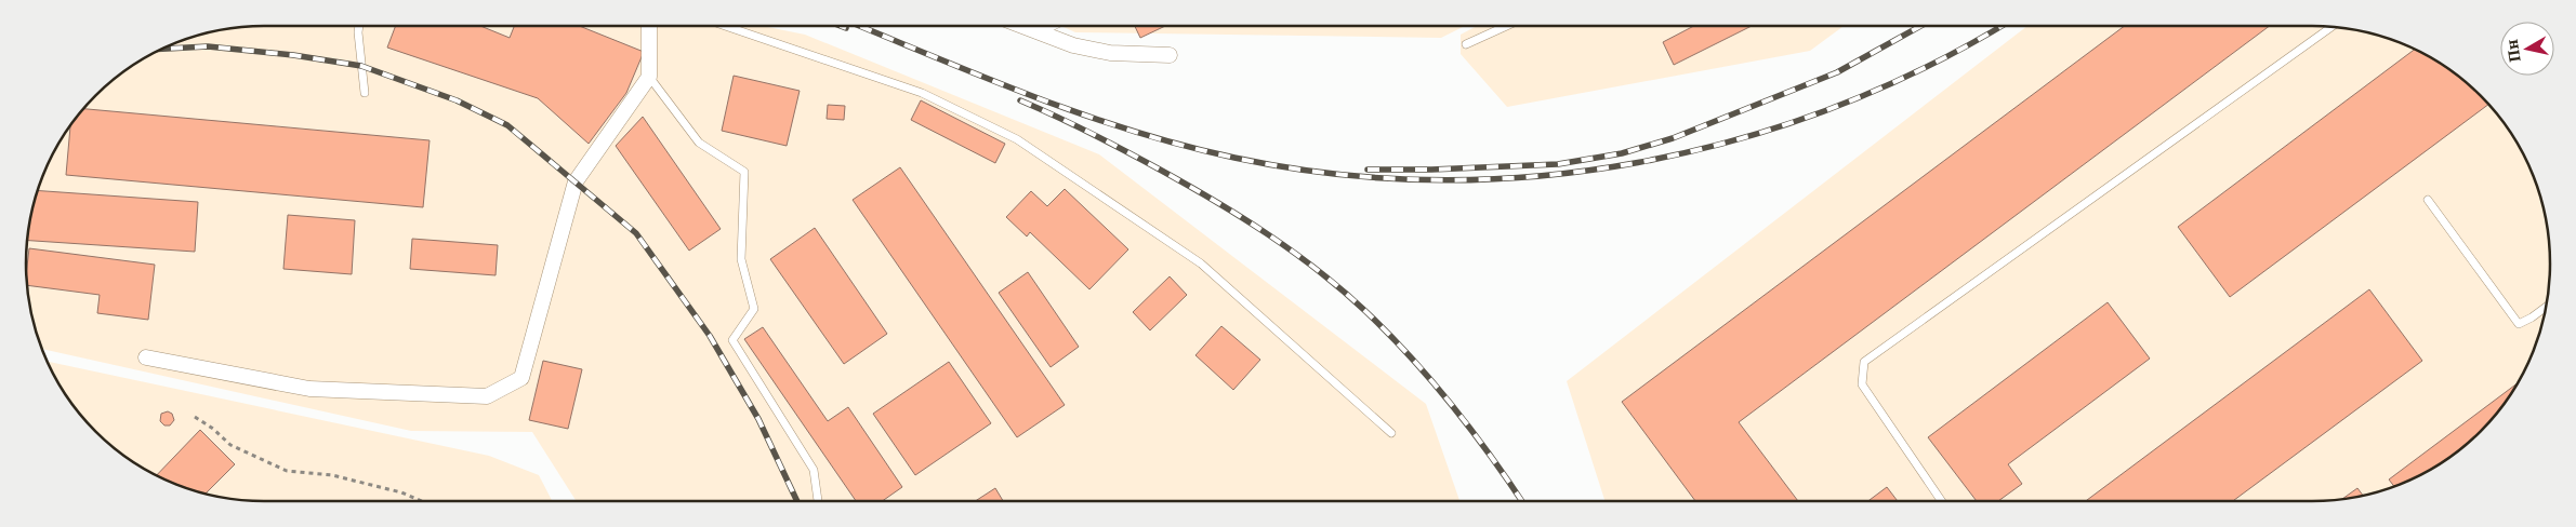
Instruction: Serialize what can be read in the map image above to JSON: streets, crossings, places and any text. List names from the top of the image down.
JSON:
{
  "north": "left"
}
